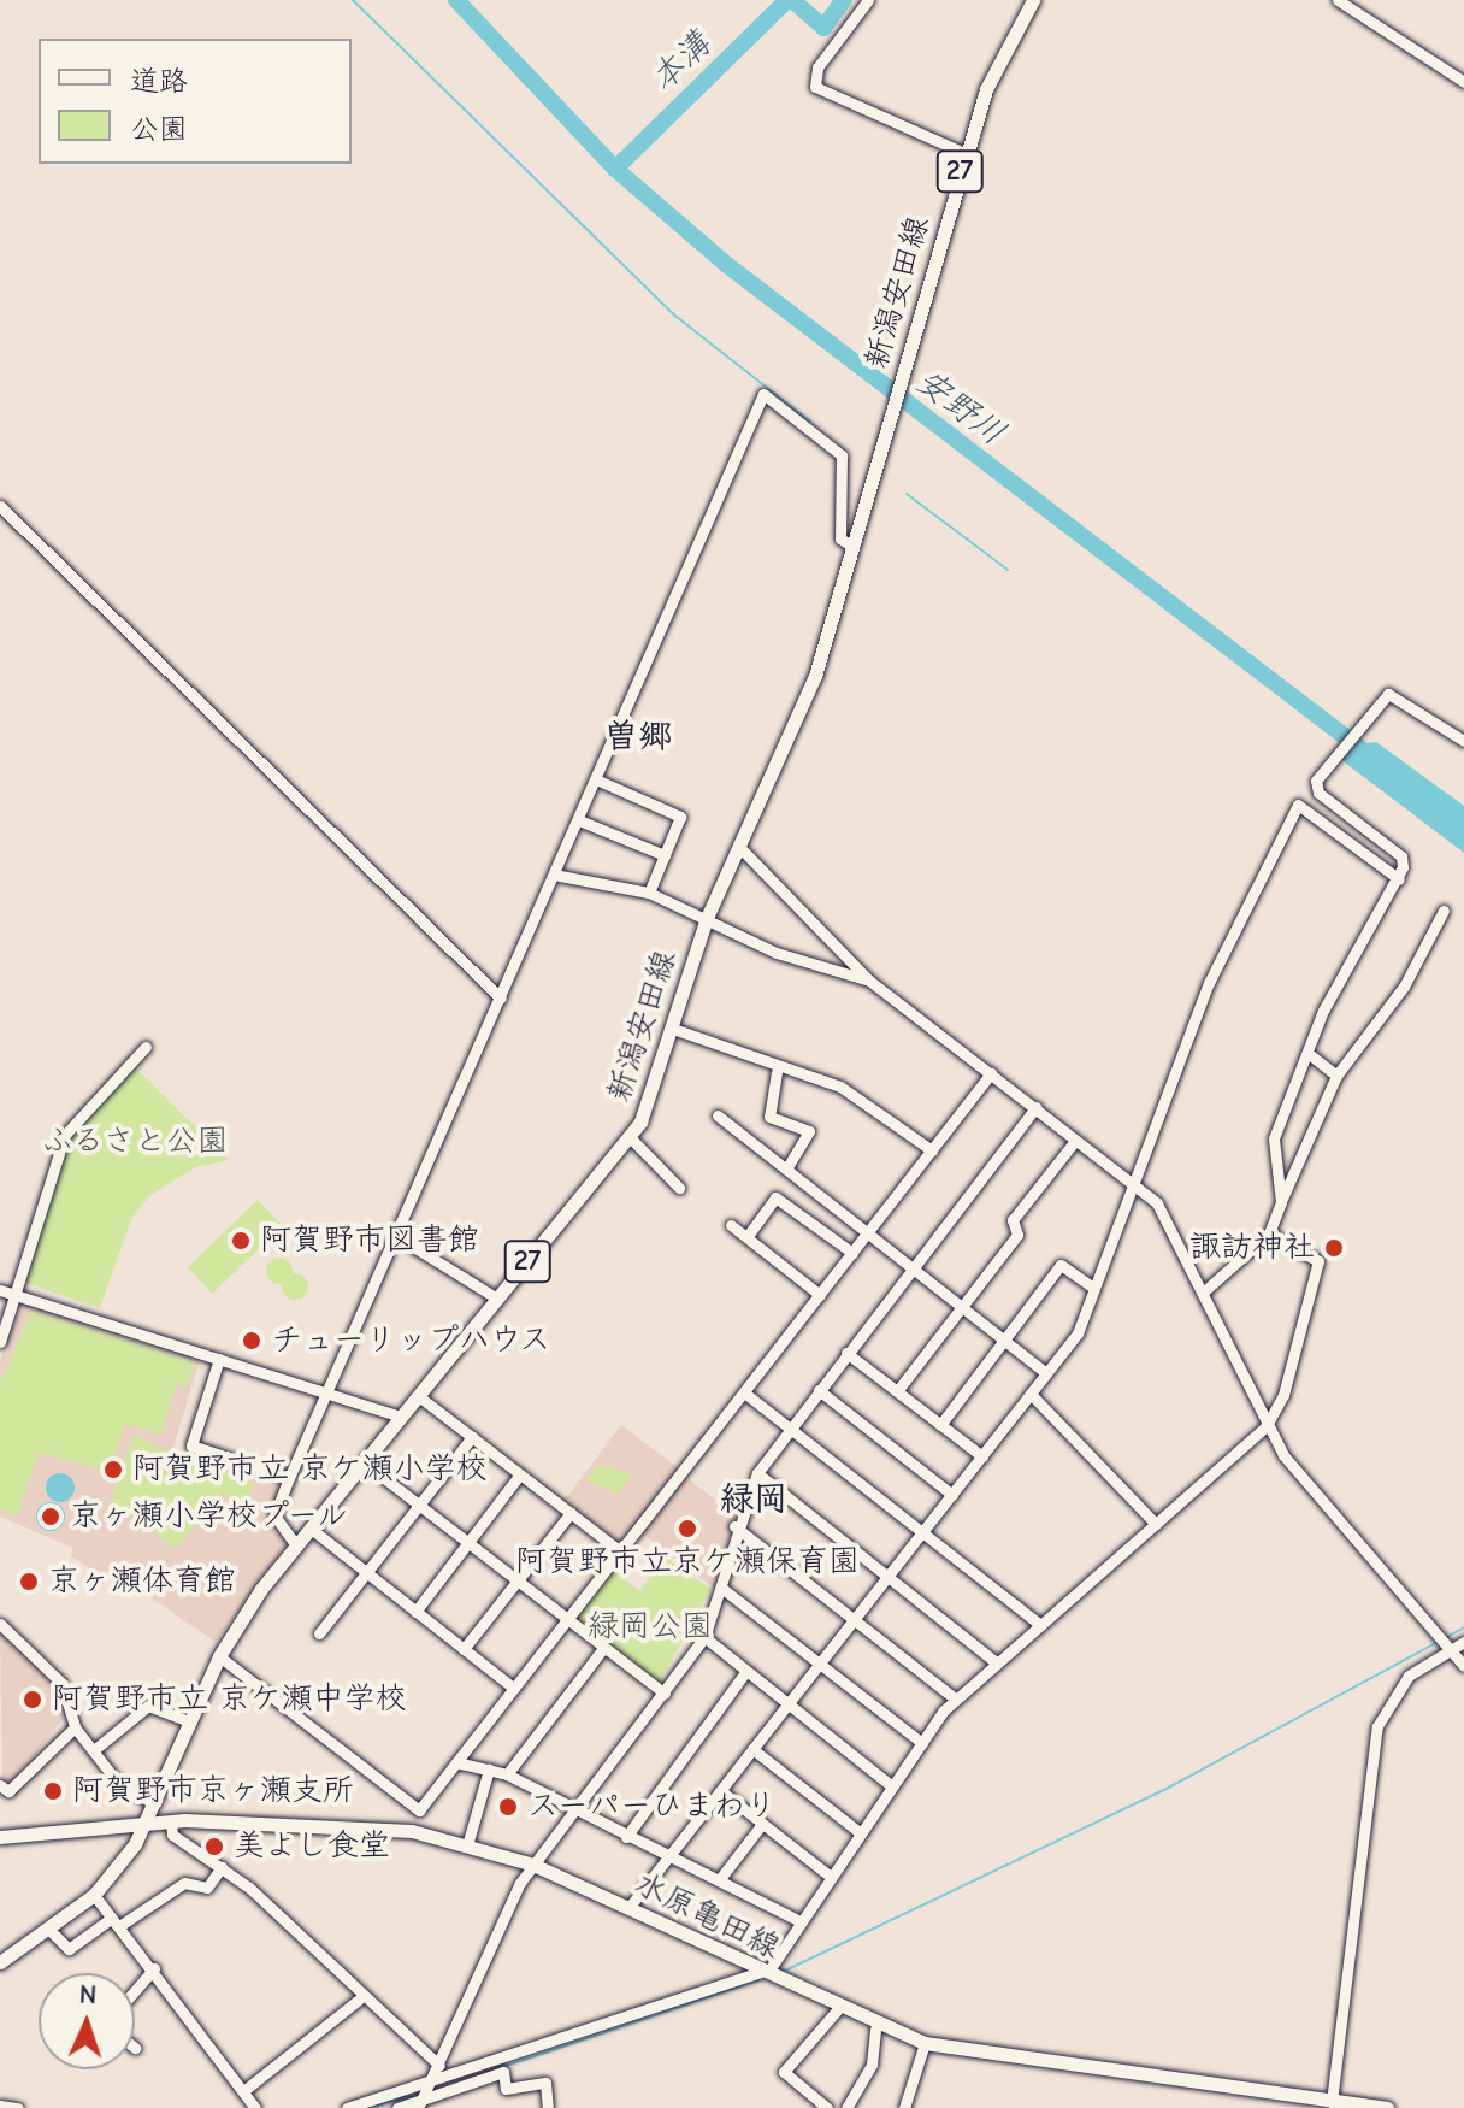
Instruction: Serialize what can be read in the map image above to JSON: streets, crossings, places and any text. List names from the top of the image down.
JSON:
{
  "streets": {
    "main road": ["27", "新潟安田線", "水原亀田線"]
  },
  "crossings": [
    ["新潟安田線", "水原亀田線"]
  ],
  "districts": ["曽郷", "緑岡"],
  "water": ["本溝", "安野川"],
  "parks": ["ふるさと公園", "緑岡公園"],
  "places": [
    "阿賀野市図書館",
    "諏訪神社",
    "チューリップハウス",
    "阿賀野市立 京ケ瀬小学校",
    "京ヶ瀬小学校プール",
    "阿賀野市立京ケ瀬保育園",
    "京ヶ瀬体育館",
    "阿賀野市立 京ケ瀬中学校",
    "阿賀野市京ヶ瀬支所",
    "スーパーひまわり",
    "美よし食堂"
  ],
  "legend": ["道路", "公園"],
  "north": "top"
}
